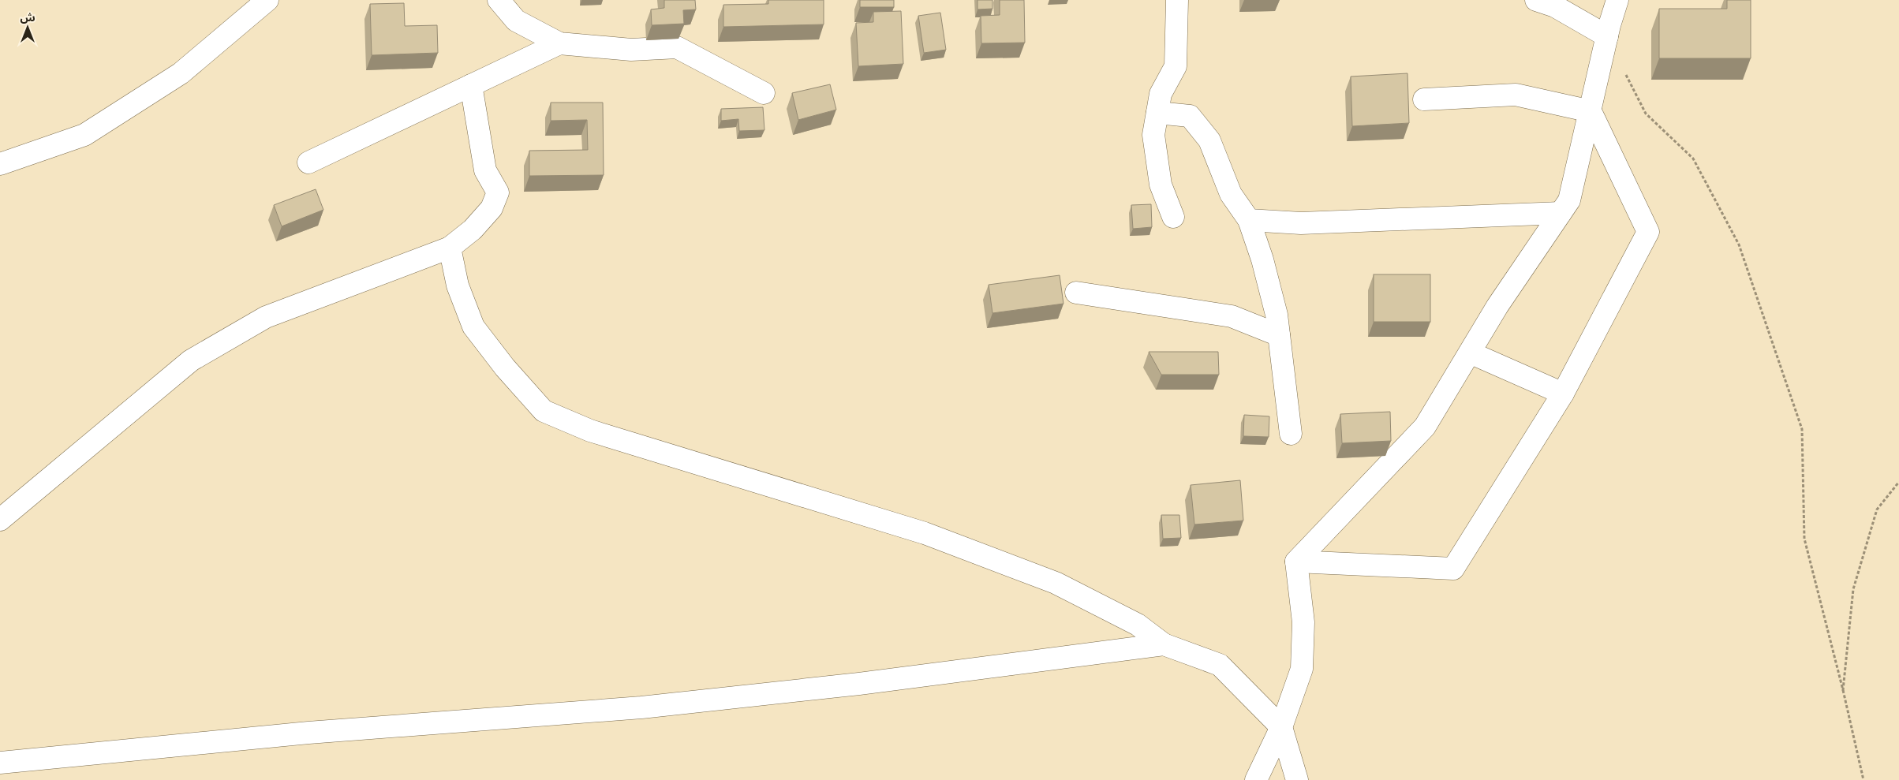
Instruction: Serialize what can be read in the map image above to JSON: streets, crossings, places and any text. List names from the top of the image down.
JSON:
{
  "north": "top"
}
